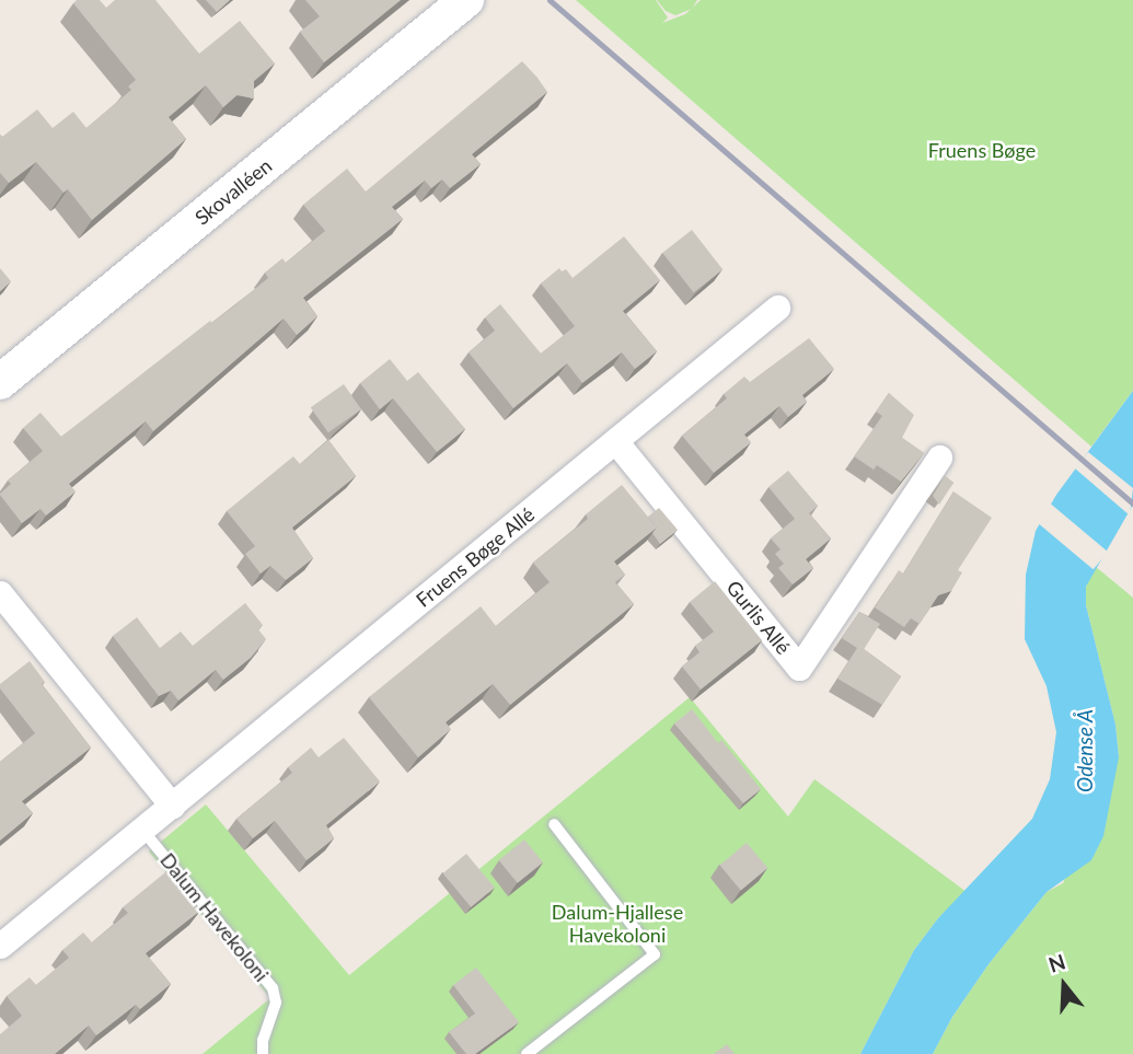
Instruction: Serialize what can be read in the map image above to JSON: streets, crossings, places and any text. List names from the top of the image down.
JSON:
{
  "streets": {
    "street": ["Skovalléen", "Fruens Bøge Allé", "Gurlis Allé"],
    "lane": ["Dalum Havekoloni"]
  },
  "crossings": [
    ["Fruens Bøge Allé", "Gurlis Allé"],
    ["Fruens Bøge Allé", "Dalum Havekoloni"]
  ],
  "water": ["Odense Å"],
  "parks": ["Fruens Bøge", "Dalum-Hjallese Havekoloni"],
  "north": "top"
}
